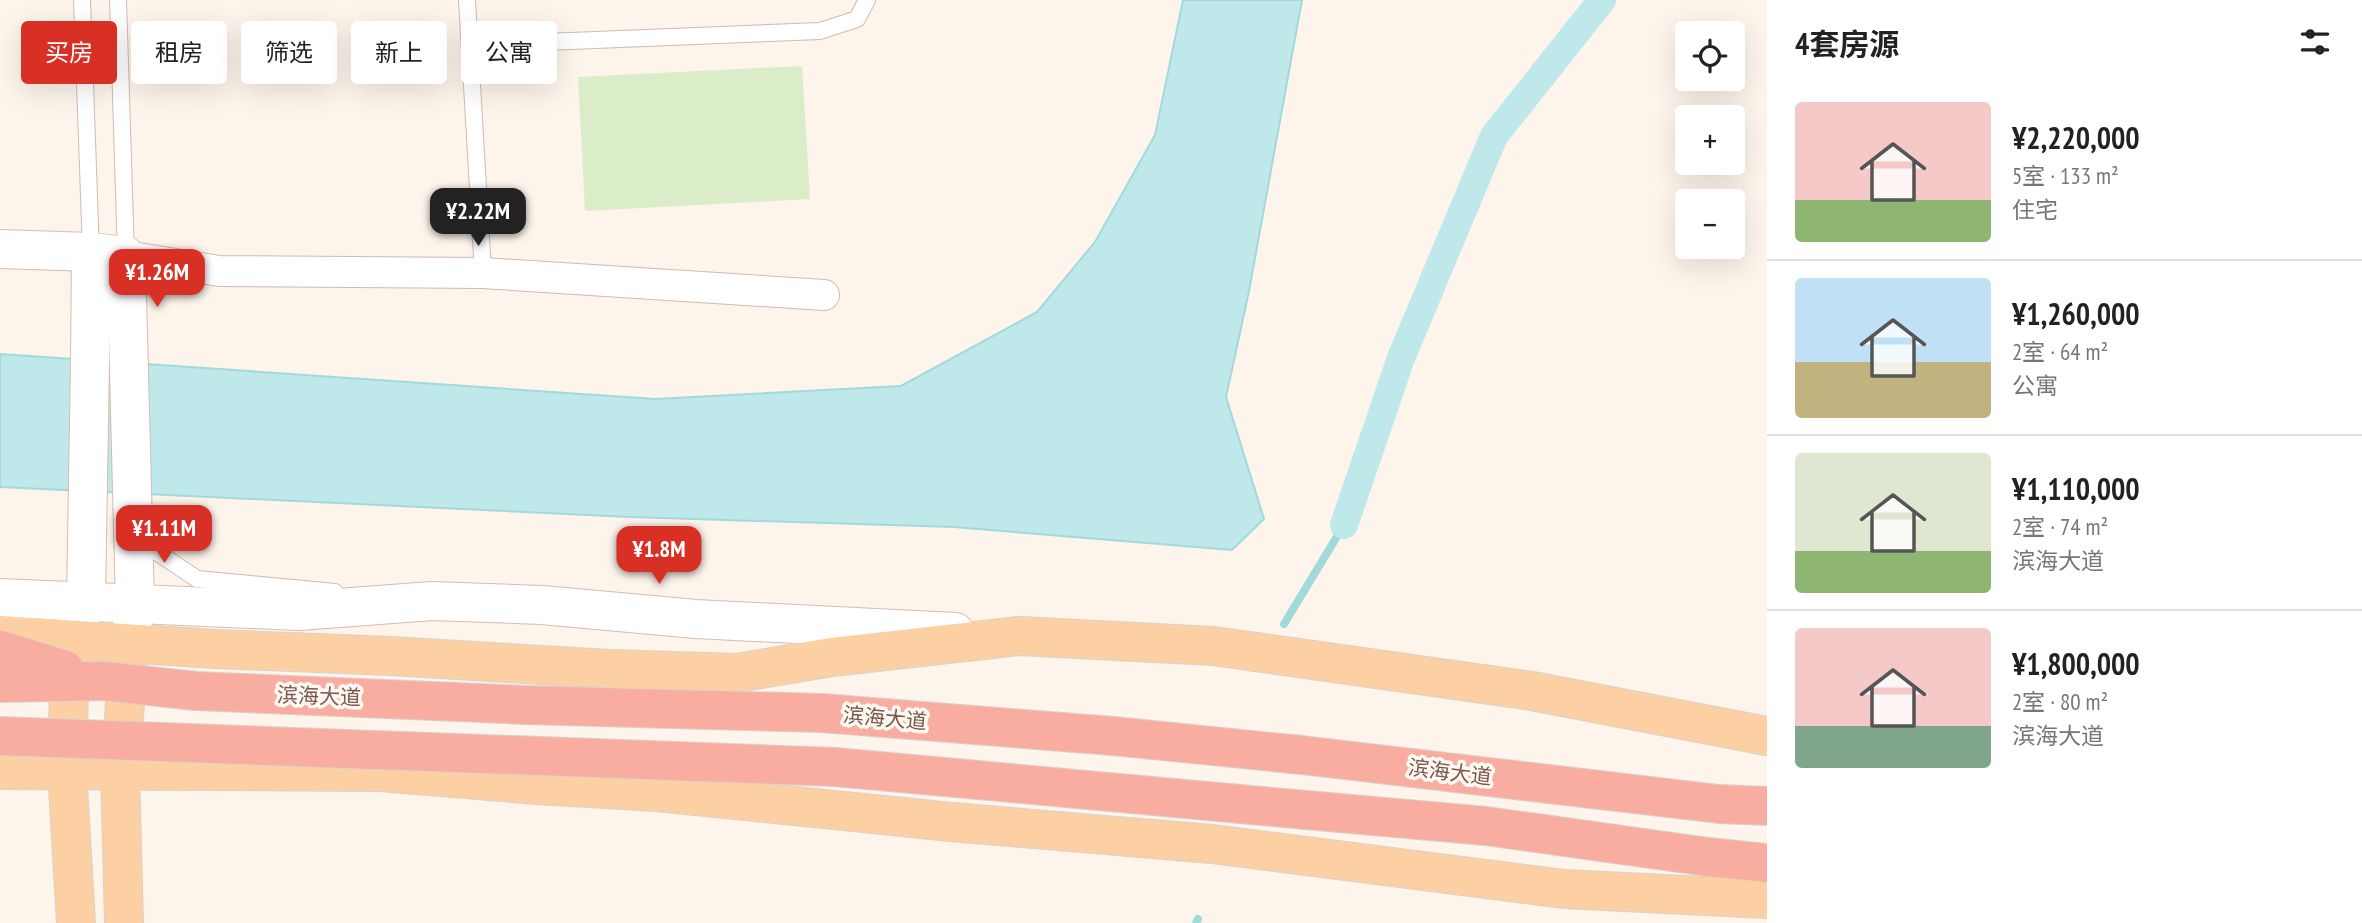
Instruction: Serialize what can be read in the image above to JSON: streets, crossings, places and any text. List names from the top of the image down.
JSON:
{
  "streets": {
    "highway": ["滨海大道"]
  },
  "page": {
    "heading": "4套房源",
    "map_buttons": ["+", "−"],
    "chip": [
      "买房",
      "租房",
      "筛选",
      "新上",
      "公寓"
    ],
    "list": [
      {
        "name": "¥2,220,000",
        "note": "5室 · 133 m² · 住宅"
      },
      {
        "name": "¥1,260,000",
        "note": "2室 · 64 m² · 公寓"
      },
      {
        "name": "¥1,110,000",
        "note": "2室 · 74 m² · 滨海大道"
      },
      {
        "name": "¥1,800,000",
        "note": "2室 · 80 m² · 滨海大道"
      }
    ],
    "price": [
      "¥2.22M",
      "¥1.26M",
      "¥1.11M",
      "¥1.8M"
    ]
  }
}
